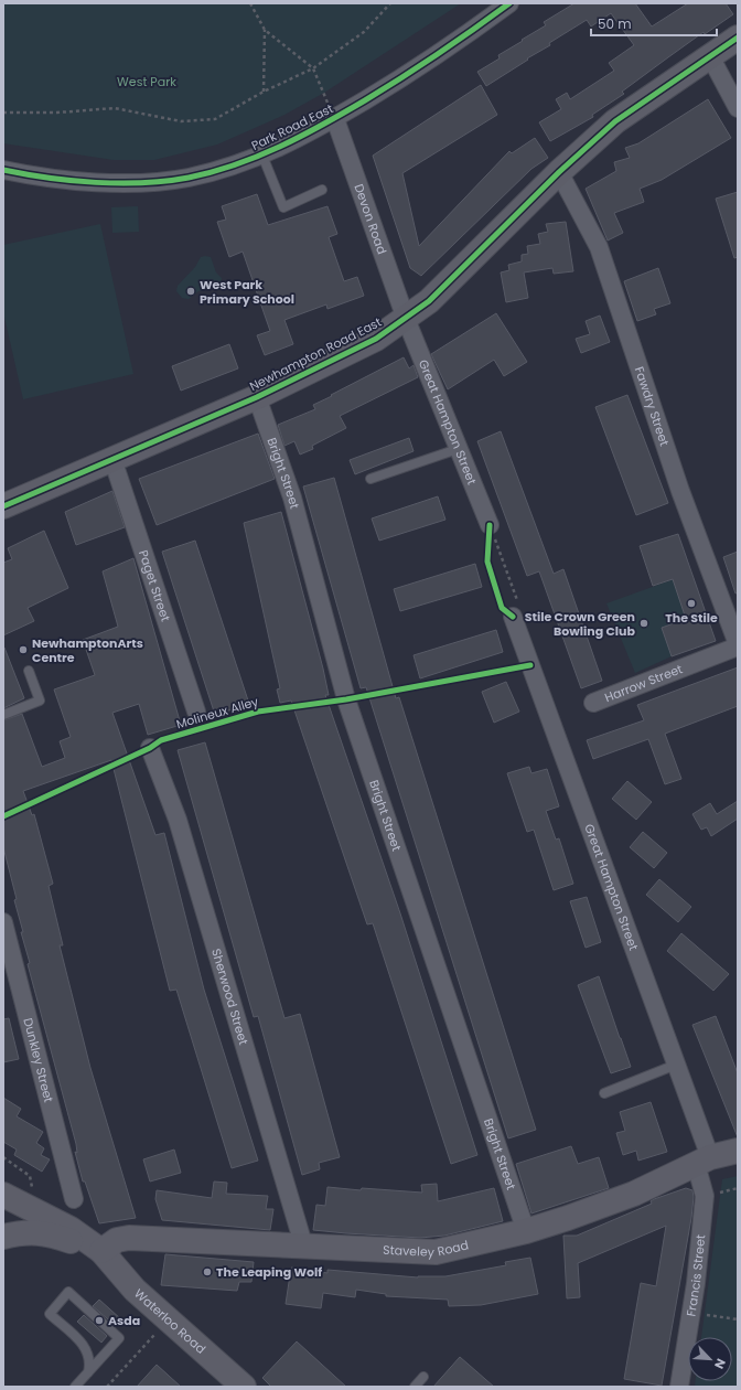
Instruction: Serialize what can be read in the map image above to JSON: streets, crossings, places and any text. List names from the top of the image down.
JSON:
{
  "streets": {
    "street": [
      "Park Road East",
      "Devon Road",
      "Newhampton Road East",
      "Fawdry Street",
      "Great Hampton Street",
      "Bright Street",
      "Paget Street",
      "Harrow Street",
      "Sherwood Street",
      "Dunkley Street",
      "Staveley Road",
      "Francis Street",
      "Waterloo Road"
    ],
    "cycle path": ["Molineux Alley"]
  },
  "crossings": [
    ["Park Road East", "Devon Road"],
    ["Devon Road", "Newhampton Road East"],
    ["Devon Road", "Great Hampton Street"],
    ["Newhampton Road East", "Fawdry Street"],
    ["Newhampton Road East", "Great Hampton Street"],
    ["Newhampton Road East", "Bright Street"],
    ["Newhampton Road East", "Paget Street"],
    ["Fawdry Street", "Harrow Street"],
    ["Great Hampton Street", "Staveley Road"],
    ["Great Hampton Street", "Francis Street"],
    ["Bright Street", "Staveley Road"],
    ["Sherwood Street", "Staveley Road"],
    ["Staveley Road", "Francis Street"],
    ["Staveley Road", "Waterloo Road"]
  ],
  "parks": ["West Park"],
  "places": [
    "West Park Primary School",
    "The Stile",
    "Stile Crown Green Bowling Club",
    "NewhamptonArts Centre",
    "The Leaping Wolf",
    "Asda"
  ],
  "scale_bar": "50 m",
  "north": "bottom right"
}
